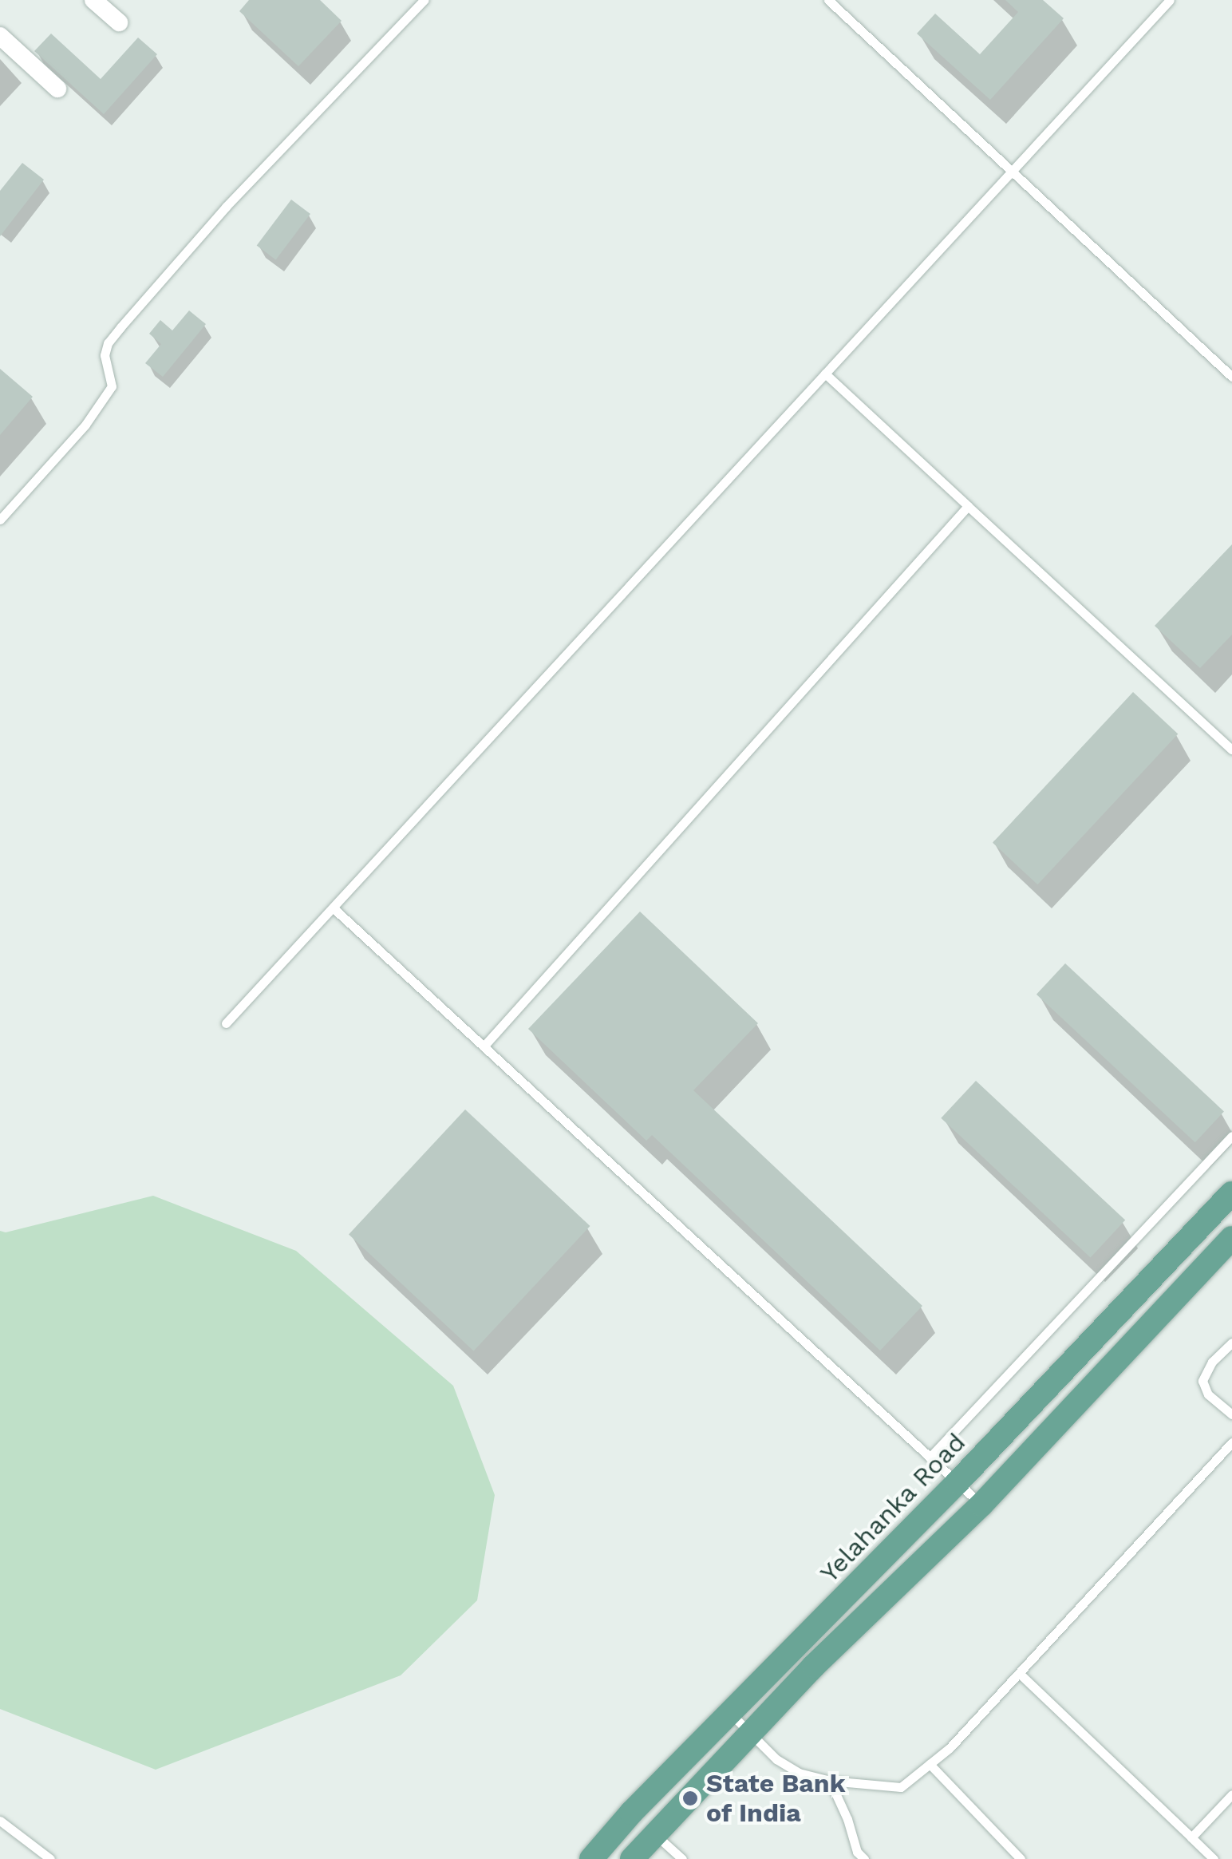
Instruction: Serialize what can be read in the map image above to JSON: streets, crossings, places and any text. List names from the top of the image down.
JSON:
{
  "streets": {
    "main road": ["Yelahanka Road"]
  },
  "places": ["State Bank of India"]
}
